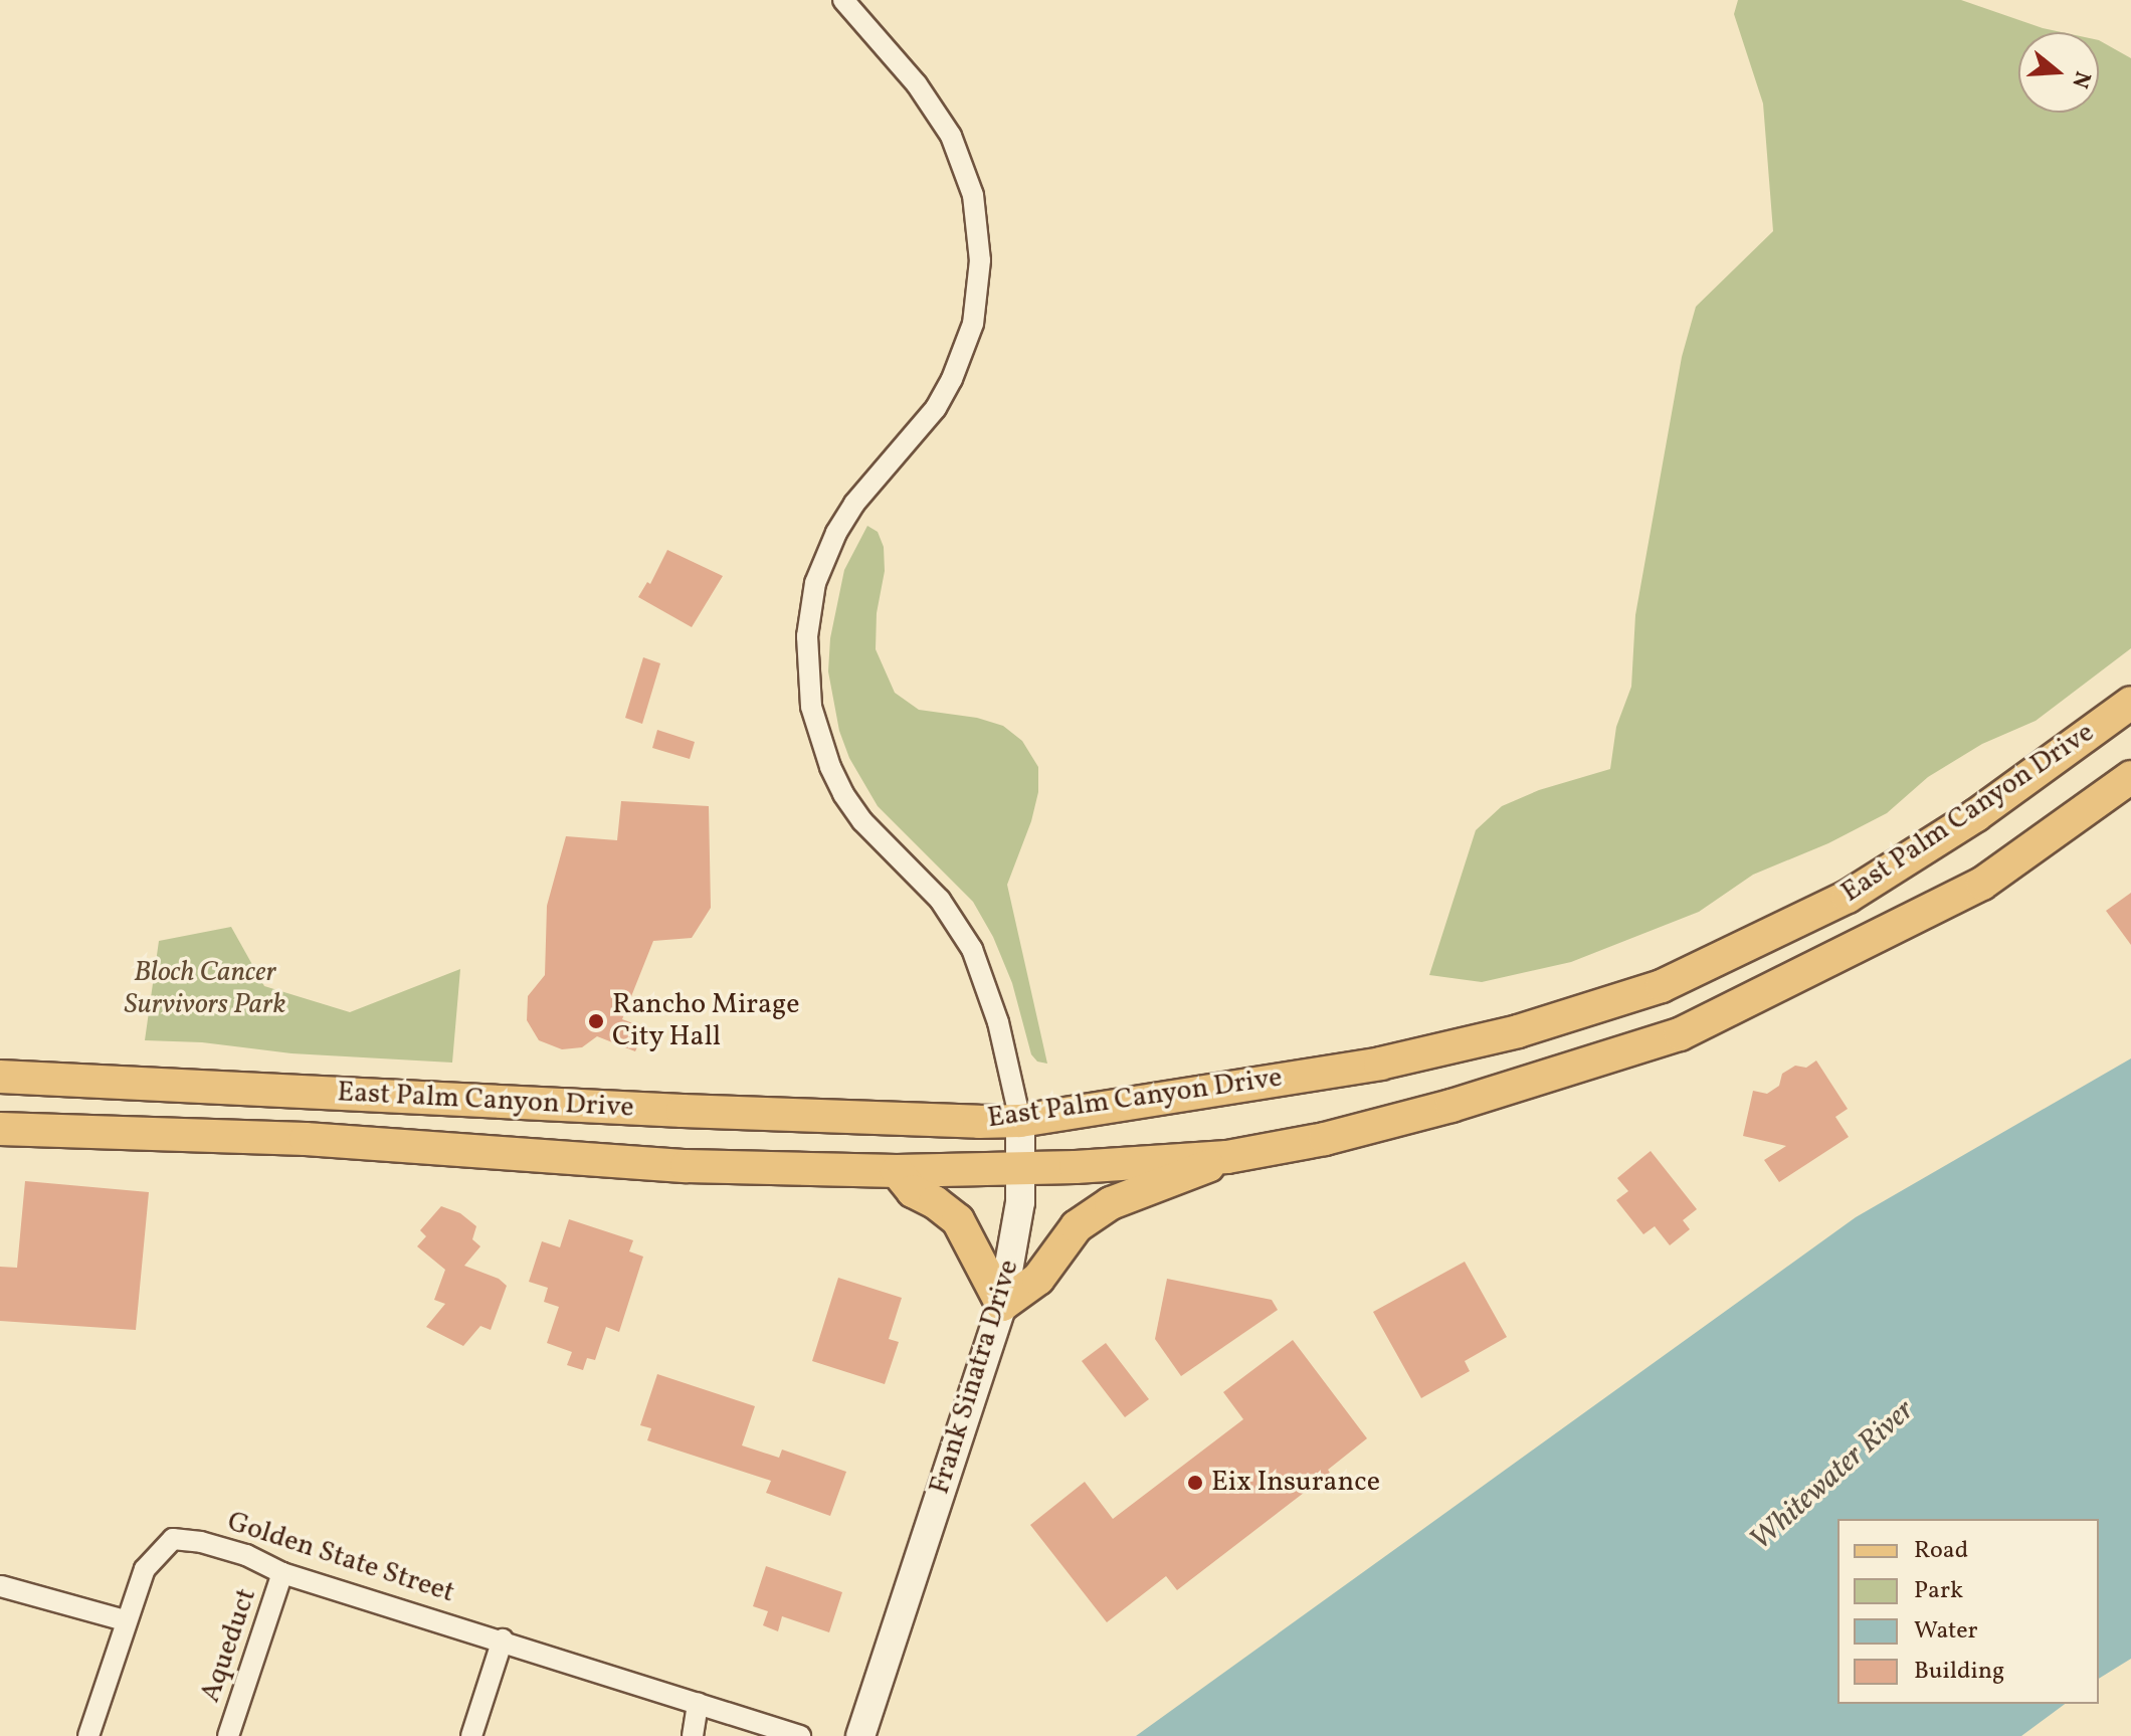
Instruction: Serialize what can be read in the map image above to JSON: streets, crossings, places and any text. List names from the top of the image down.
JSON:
{
  "streets": {
    "main road": ["East Palm Canyon Drive", "Frank Sinatra Drive"],
    "street": ["Golden State Street", "Aqueduct"]
  },
  "crossings": [
    ["East Palm Canyon Drive", "Frank Sinatra Drive"],
    ["Golden State Street", "Aqueduct"]
  ],
  "water": ["Whitewater River"],
  "parks": ["Bloch Cancer Survivors Park"],
  "places": ["Rancho Mirage City Hall", "Eix Insurance"],
  "legend": [
    "Road",
    "Park",
    "Water",
    "Building"
  ],
  "north": "right"
}
